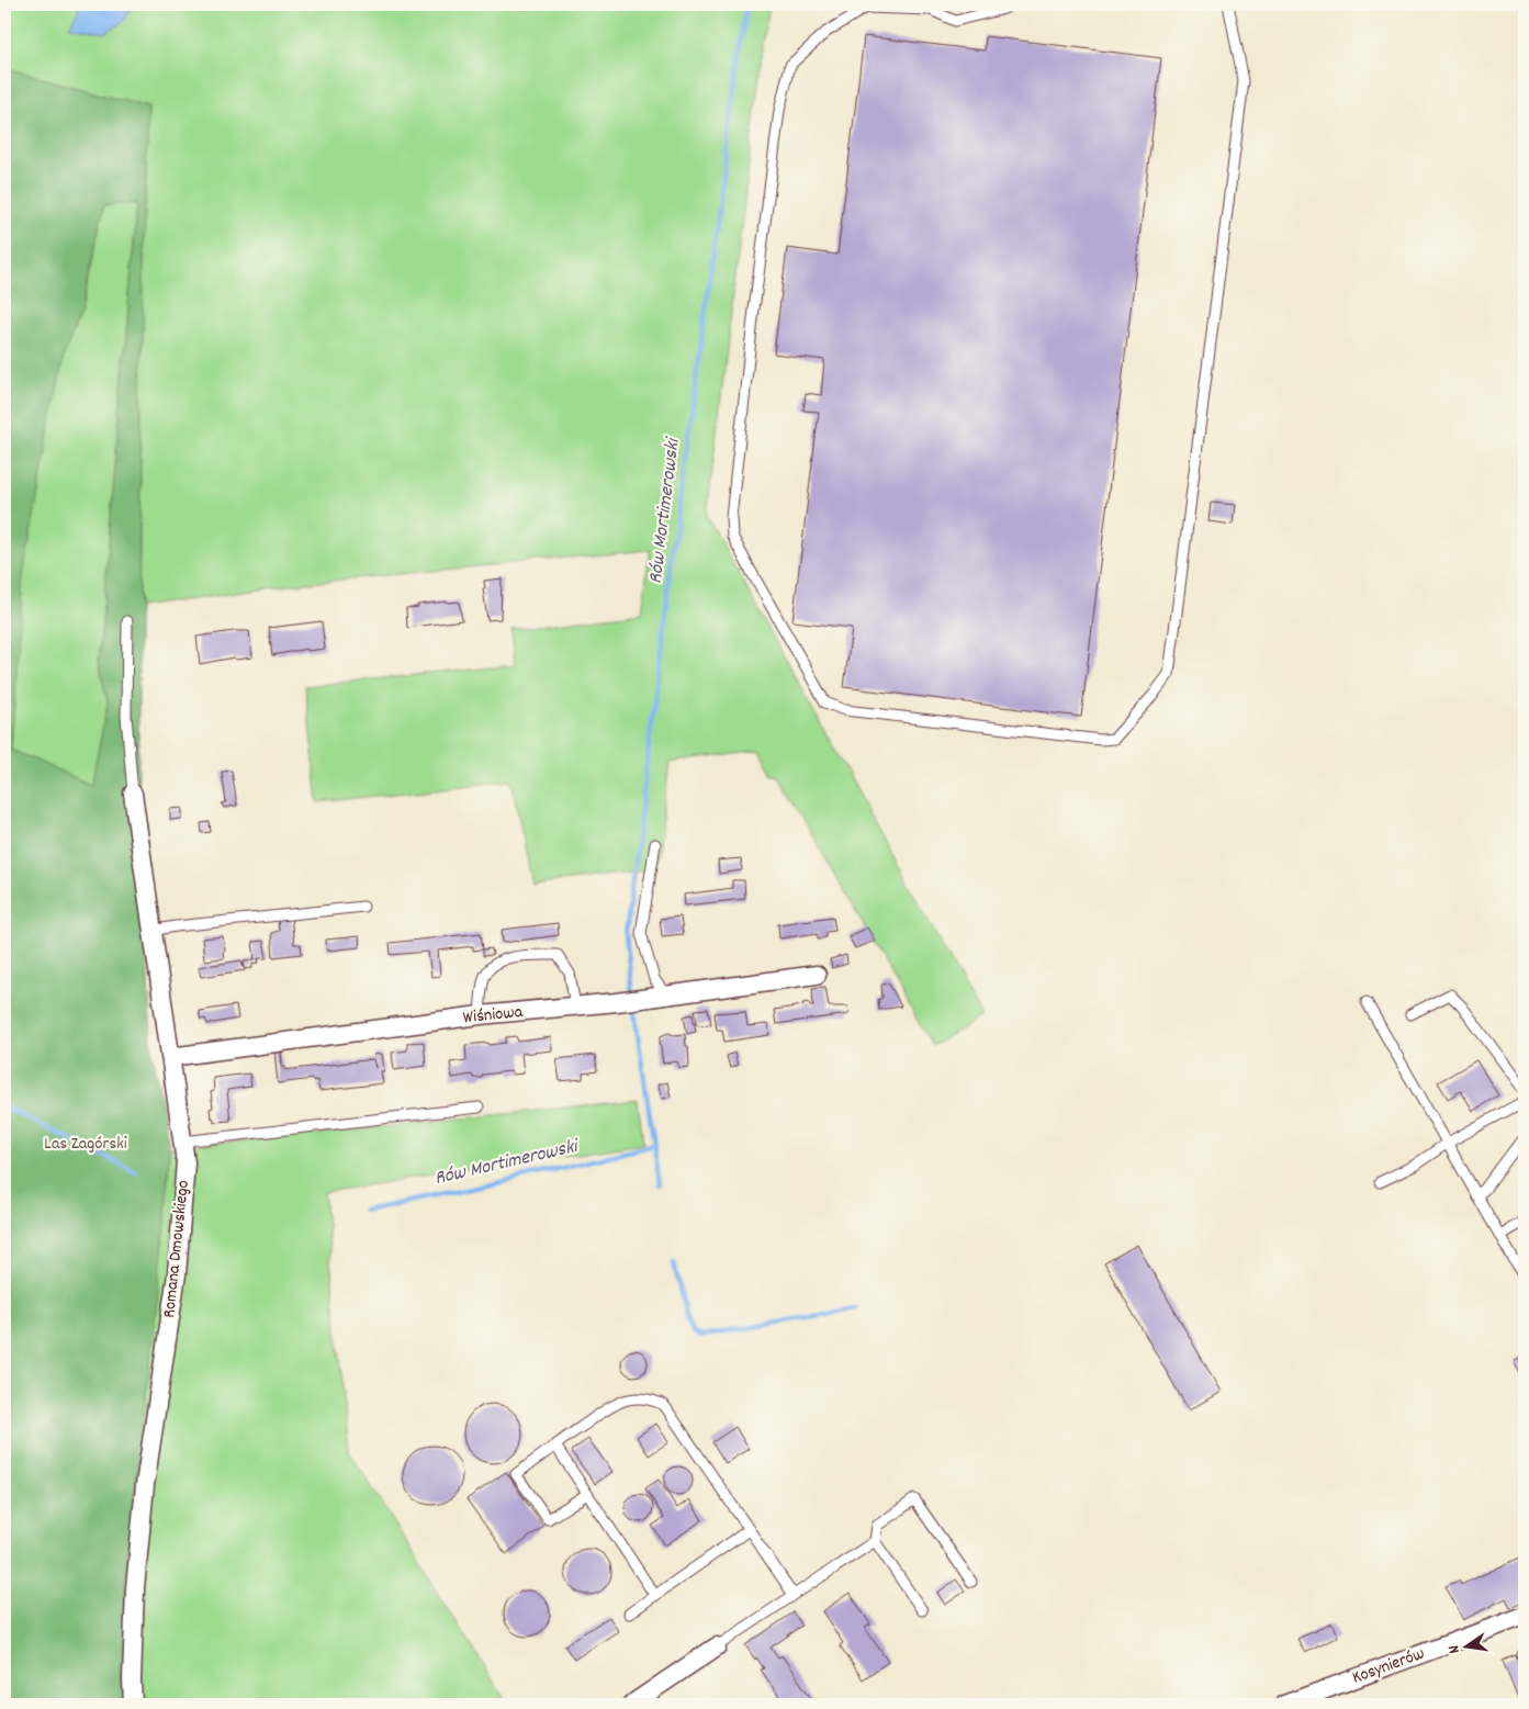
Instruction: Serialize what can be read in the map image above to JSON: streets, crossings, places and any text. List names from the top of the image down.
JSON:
{
  "streets": {
    "street": ["Wiśniowa", "Romana Dmowskiego", "Kosynierów"]
  },
  "crossings": [
    ["Wiśniowa", "Romana Dmowskiego"]
  ],
  "water": ["Rów Mortimerowski"],
  "parks": ["Las Zagórski"],
  "north": "left"
}
